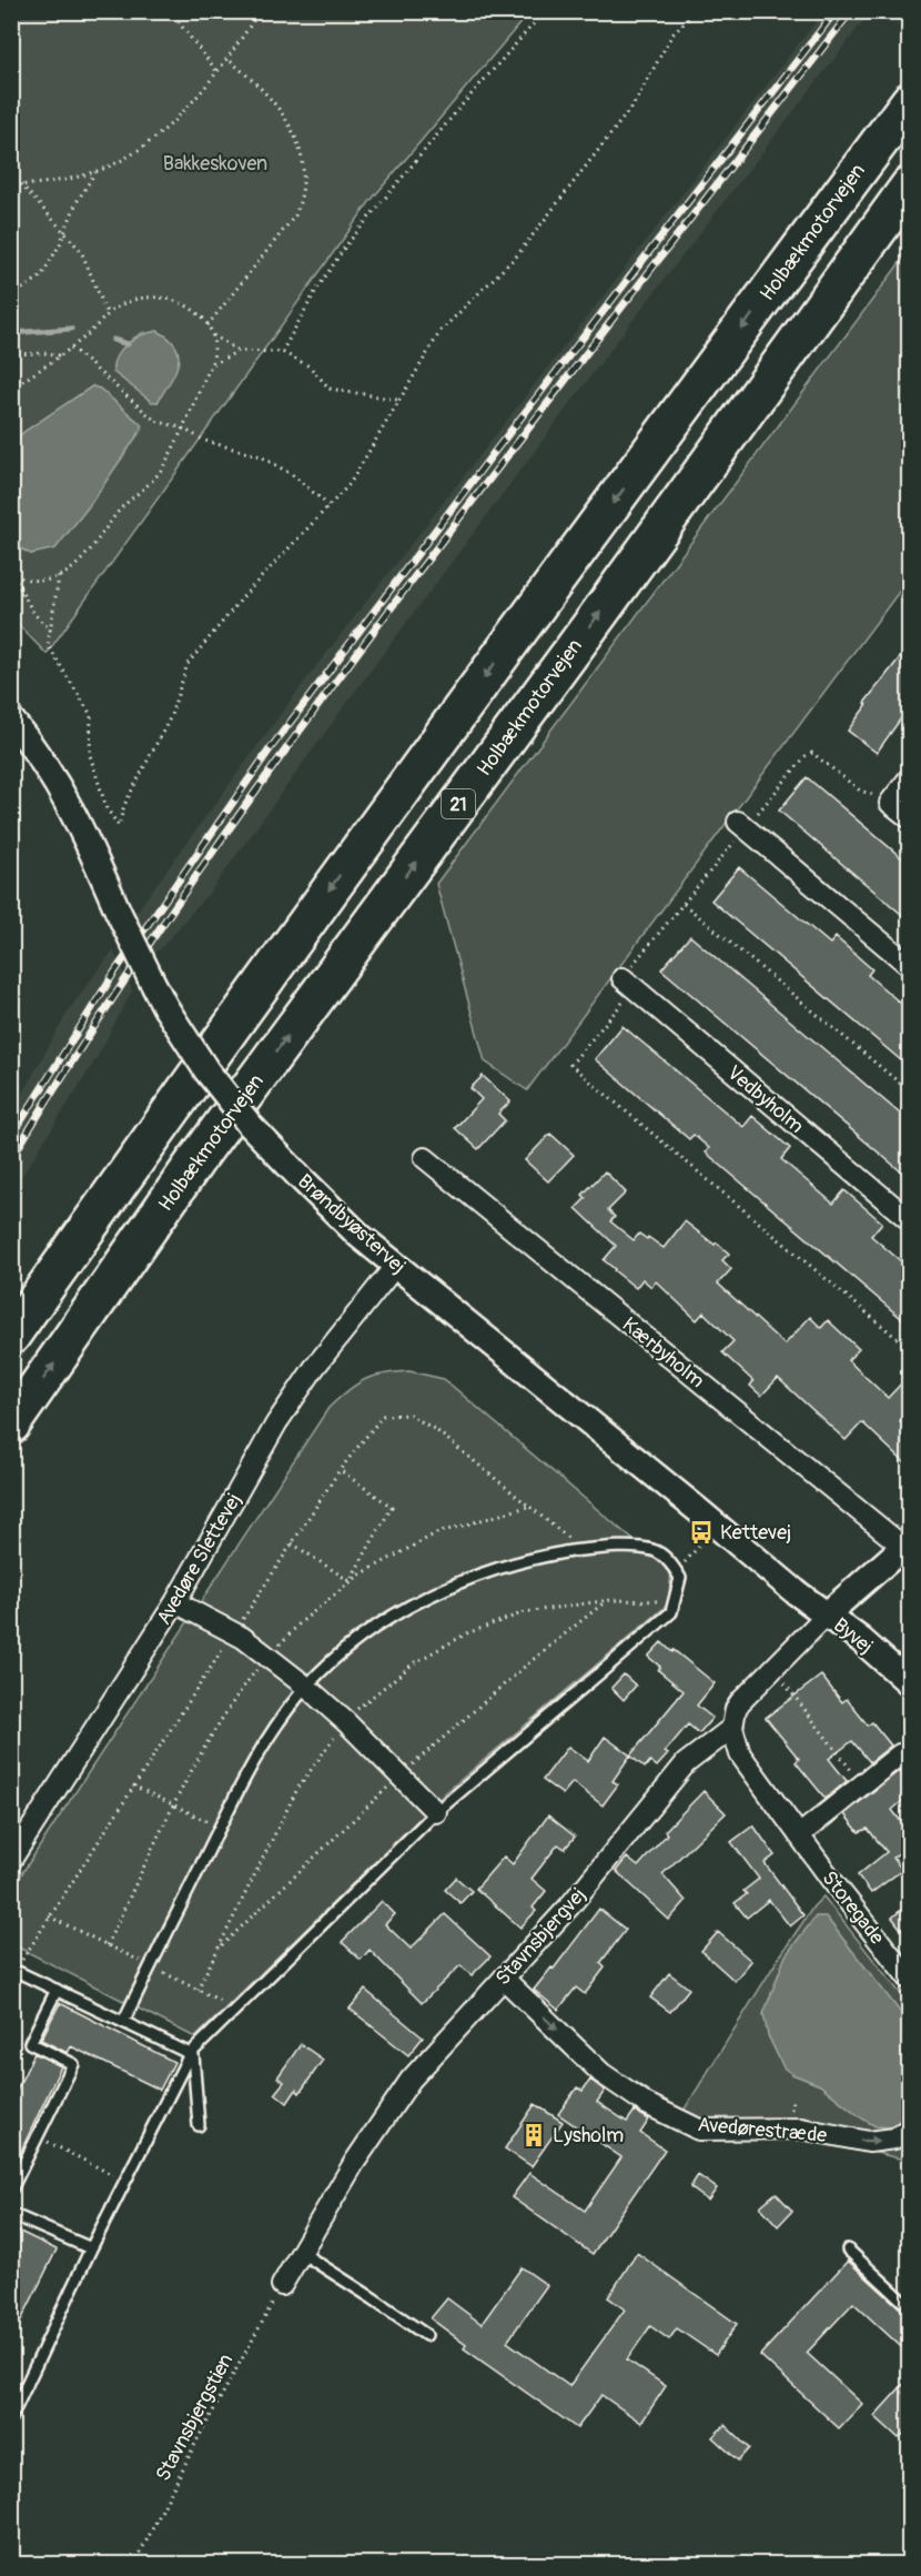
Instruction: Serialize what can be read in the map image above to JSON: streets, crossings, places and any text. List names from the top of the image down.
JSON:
{
  "streets": {
    "highway": ["Holbækmotorvejen", "21"],
    "street": [
      "Vedbyholm",
      "Brøndbyøstervej",
      "Kærbyholm",
      "Avedøre Slettevej",
      "Byvej",
      "Storegade",
      "Stavnsbjergvej",
      "Avedørestræde"
    ],
    "path": ["Stavnsbjergstien"]
  },
  "crossings": [
    ["Brøndbyøstervej", "Avedøre Slettevej"],
    ["Brøndbyøstervej", "Byvej"],
    ["Brøndbyøstervej", "Stavnsbjergvej"],
    ["Byvej", "Stavnsbjergvej"],
    ["Storegade", "Stavnsbjergvej"],
    ["Stavnsbjergvej", "Avedørestræde"],
    ["Stavnsbjergvej", "Stavnsbjergstien"]
  ],
  "one_way": ["Avedørestræde"],
  "parks": ["Bakkeskoven"],
  "places": {
    "bus stop": ["Kettevej"],
    "building": ["Lysholm"]
  }
}
